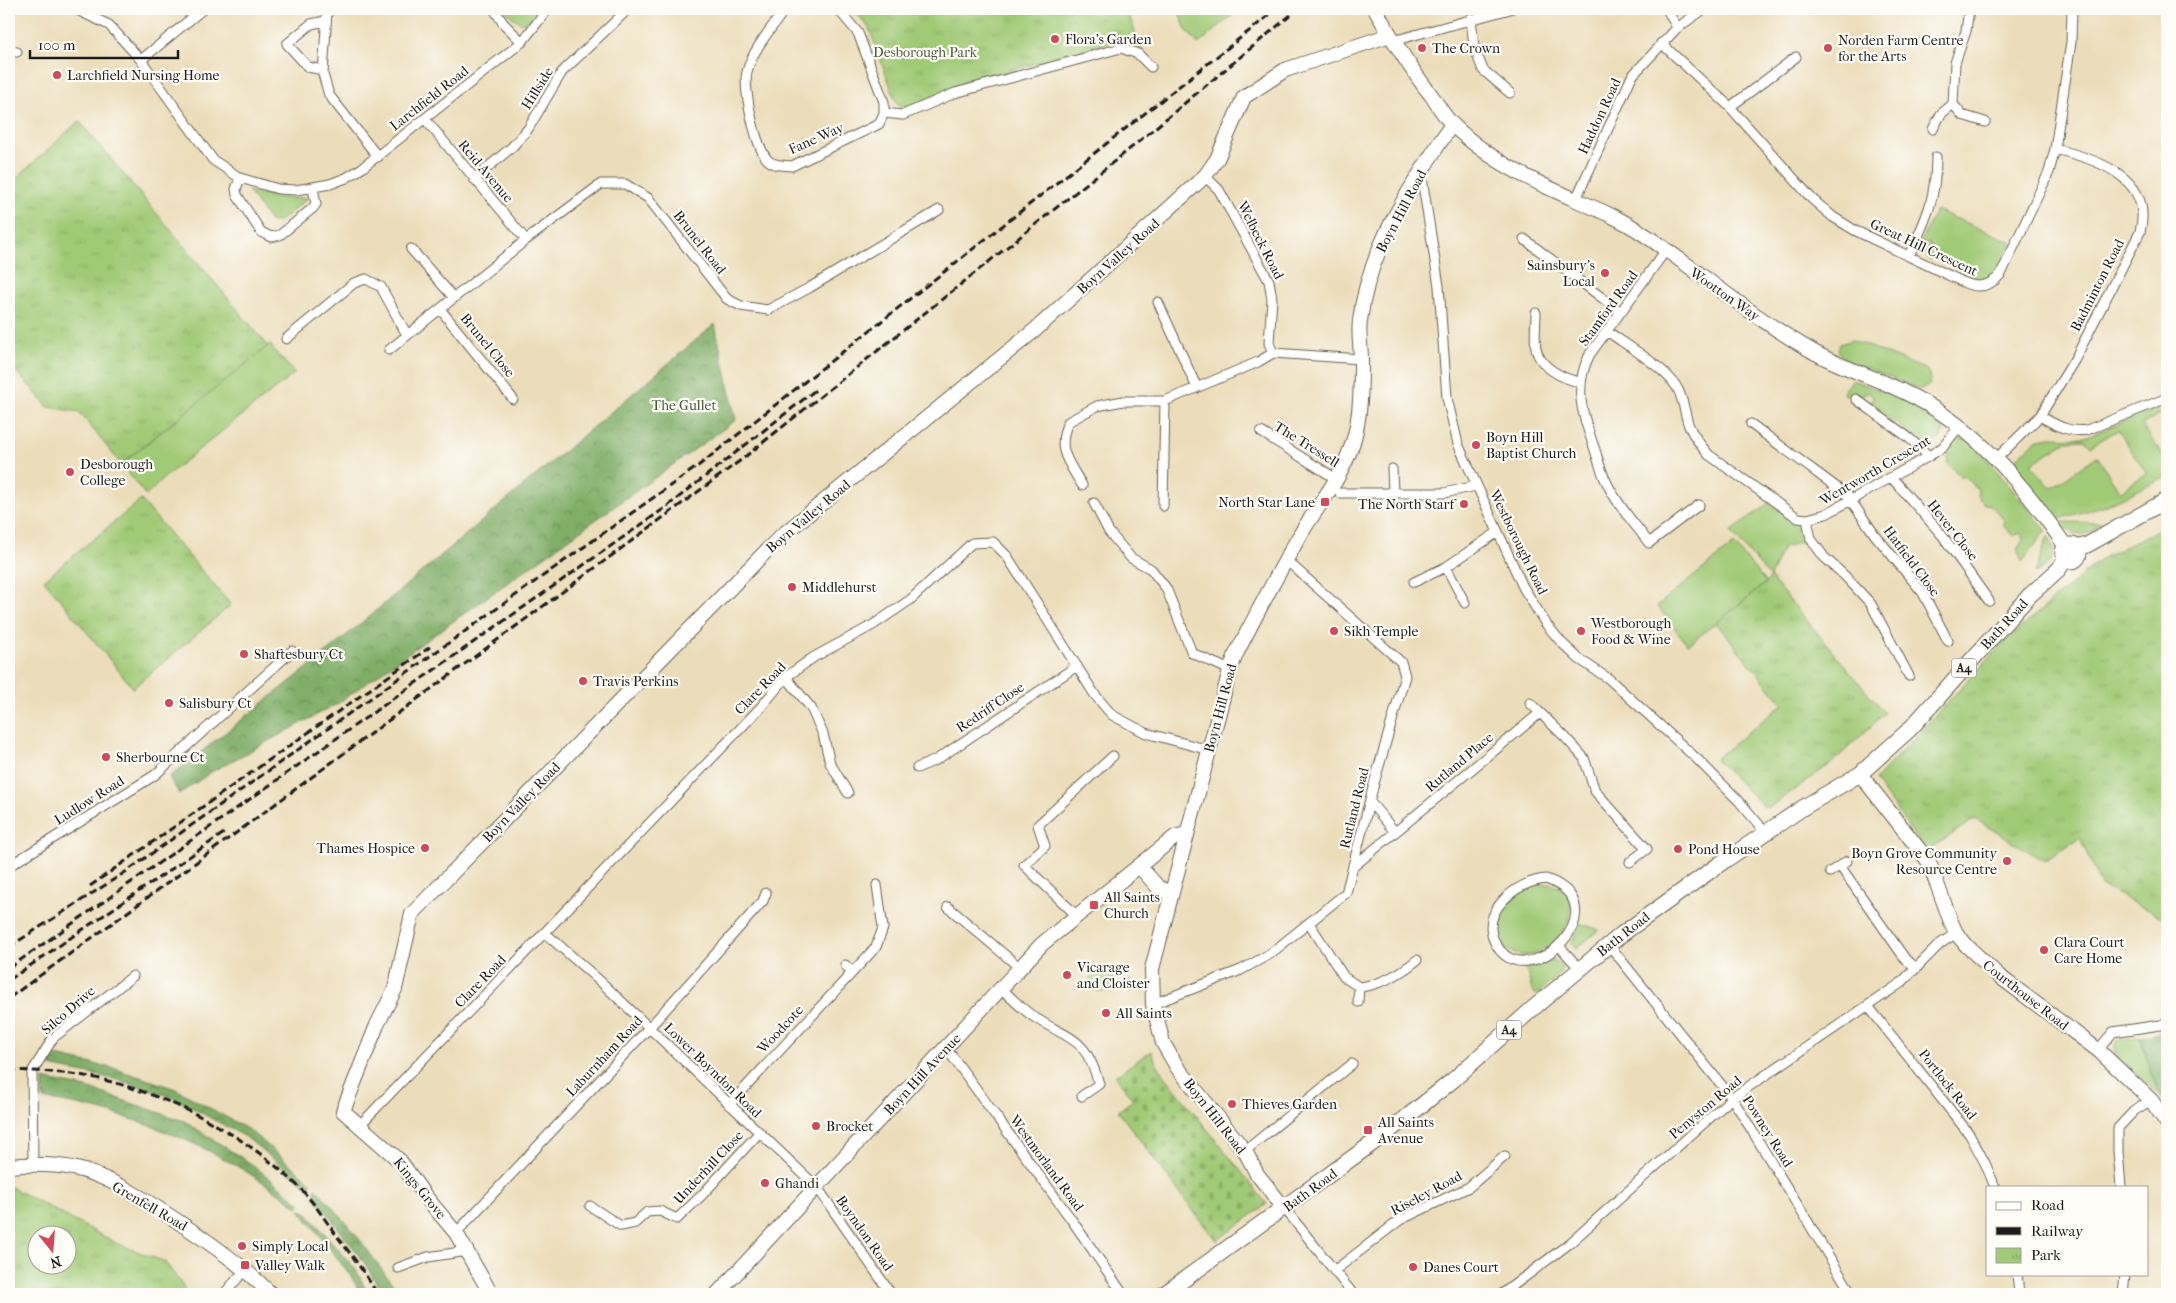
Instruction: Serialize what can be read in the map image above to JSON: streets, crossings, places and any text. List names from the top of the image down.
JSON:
{
  "streets": {
    "main road": ["Bath Road", "A4"],
    "street": [
      "Hillside",
      "Larchfield Road",
      "Haddon Road",
      "Fane Way",
      "Reid Avenue",
      "Boyn Hill Road",
      "Welbeck Road",
      "Brunel Road",
      "Great Hill Crescent",
      "Boyn Valley Road",
      "Badminton Road",
      "Wootton Way",
      "Stamford Road",
      "Brunel Close",
      "The Tressell",
      "Wentworth Crescent",
      "Hever Close",
      "Westborough Road",
      "Hatfield Close",
      "Clare Road",
      "Redriff Close",
      "Rutland Place",
      "Ludlow Road",
      "Rutland Road",
      "Courthouse Road",
      "Silco Drive",
      "Woodcote",
      "Laburnham Road",
      "Lower Boyndon Road",
      "Boyn Hill Avenue",
      "Portlock Road",
      "Penyston Road",
      "Powney Road",
      "Westmorland Road",
      "Underhill Close",
      "Kings Grove",
      "Riseley Road",
      "Grenfell Road",
      "Boyndon Road"
    ]
  },
  "crossings": [
    ["Hillside", "Reid Avenue"],
    ["Larchfield Road", "Reid Avenue"],
    ["Haddon Road", "Great Hill Crescent"],
    ["Haddon Road", "Wootton Way"],
    ["Reid Avenue", "Brunel Road"],
    ["Boyn Hill Road", "Wootton Way"],
    ["Boyn Hill Road", "The Tressell"],
    ["Boyn Hill Road", "Westborough Road"],
    ["Boyn Hill Road", "Bath Road"],
    ["Boyn Hill Road", "Clare Road"],
    ["Boyn Hill Road", "Rutland Road"],
    ["Boyn Hill Road", "Boyn Hill Avenue"],
    ["Welbeck Road", "Boyn Valley Road"],
    ["Brunel Road", "Brunel Close"],
    ["Great Hill Crescent", "Badminton Road"],
    ["Boyn Valley Road", "Wootton Way"],
    ["Boyn Valley Road", "Kings Grove"],
    ["Badminton Road", "Wootton Way"],
    ["Wootton Way", "Stamford Road"],
    ["Wootton Way", "Wentworth Crescent"],
    ["Wootton Way", "Bath Road"],
    ["Wentworth Crescent", "Hever Close"],
    ["Wentworth Crescent", "Hatfield Close"],
    ["Westborough Road", "Bath Road"],
    ["Bath Road", "Courthouse Road"],
    ["Bath Road", "Powney Road"],
    ["Clare Road", "Redriff Close"],
    ["Clare Road", "Lower Boyndon Road"],
    ["Clare Road", "Kings Grove"],
    ["Rutland Place", "Rutland Road"],
    ["Courthouse Road", "Penyston Road"],
    ["Silco Drive", "Grenfell Road"],
    ["Woodcote", "Lower Boyndon Road"],
    ["Laburnham Road", "Lower Boyndon Road"],
    ["Laburnham Road", "Kings Grove"],
    ["Lower Boyndon Road", "Boyn Hill Avenue"],
    ["Lower Boyndon Road", "Underhill Close"],
    ["Lower Boyndon Road", "Boyndon Road"],
    ["Boyn Hill Avenue", "Westmorland Road"],
    ["Boyn Hill Avenue", "Boyndon Road"],
    ["Portlock Road", "Penyston Road"],
    ["Penyston Road", "Powney Road"]
  ],
  "parks": ["Desborough Park", "The Gullet"],
  "places": {
    "other": [
      "Flora's Garden",
      "The Crown",
      "Norden Farm Centre for the Arts",
      "Larchfield Nursing Home",
      "Sainsbury's Local",
      "Boyn Hill Baptist Church",
      "Desborough College",
      "The North Starf",
      "Middlehurst",
      "Sikh Temple",
      "Westborough Food & Wine",
      "Shaftesbury Ct",
      "Travis Perkins",
      "Salisbury Ct",
      "Sherbourne Ct",
      "Thames Hospice",
      "Pond House",
      "Boyn Grove Community Resource Centre",
      "Clara Court Care Home",
      "Vicarage and Cloister",
      "All Saints",
      "Thieves Garden",
      "Brocket",
      "Ghandi",
      "Simply Local",
      "Danes Court"
    ],
    "transit": [
      "North Star Lane",
      "All Saints Church",
      "All Saints Avenue",
      "Valley Walk"
    ]
  },
  "legend": ["Road", "Railway", "Park"],
  "scale_bar": "100 m",
  "north": "bottom"
}
